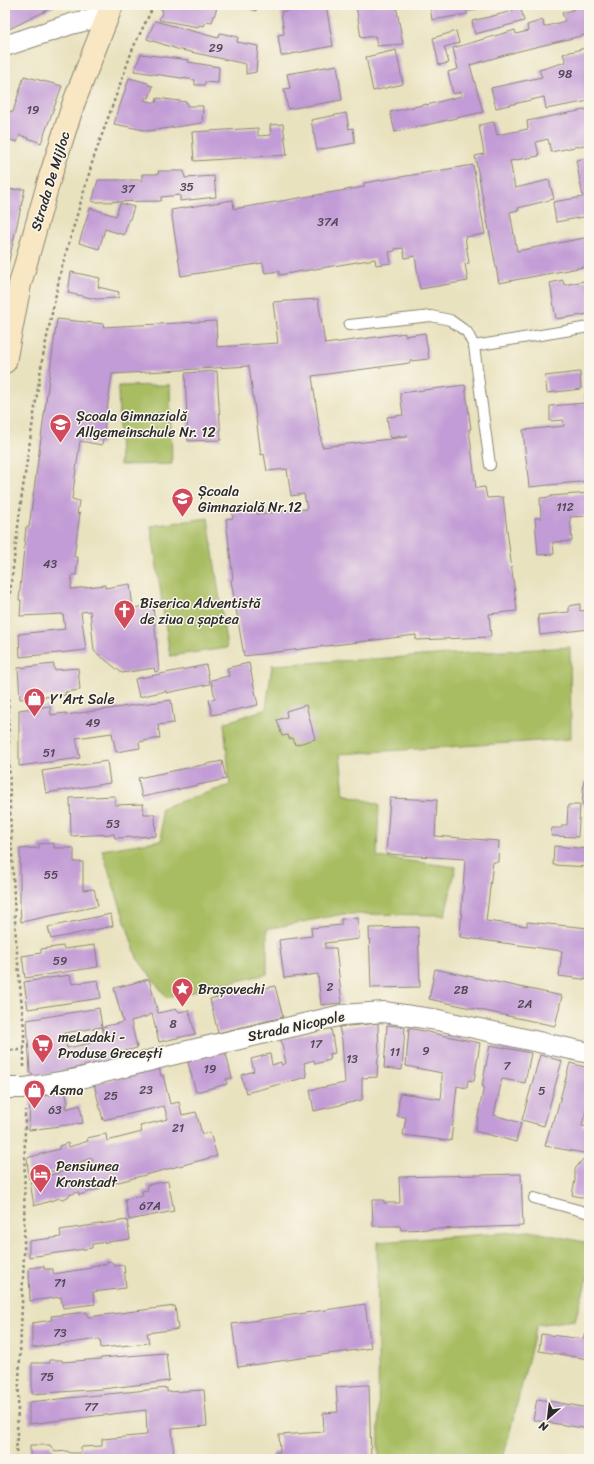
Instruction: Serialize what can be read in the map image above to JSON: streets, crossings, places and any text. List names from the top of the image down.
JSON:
{
  "streets": {
    "main road": ["Strada De Mijloc"],
    "street": ["Strada Nicopole"]
  },
  "places": {
    "school or university": ["Școala Gimnazială Allgemeinschule Nr. 12", "Școala Gimnazială Nr.12"],
    "church": ["Biserica Adventistă de ziua a șaptea"],
    "shop": ["Y'Art Sale", "Asma"],
    "place": ["Brașovechi"],
    "supermarket": ["meLadaki - Produse Grecești"],
    "hotel": ["Pensiunea Kronstadt"]
  },
  "house_numbers": [
    "29",
    "98",
    "19",
    "35",
    "37",
    "37A",
    "112",
    "43",
    "49",
    "51",
    "53",
    "55",
    "59",
    "2",
    "2B",
    "2A",
    "8",
    "17",
    "9",
    "11",
    "13",
    "7",
    "19",
    "23",
    "5",
    "25",
    "63",
    "21",
    "67A",
    "71",
    "73",
    "75",
    "77"
  ],
  "north": "bottom left"
}
